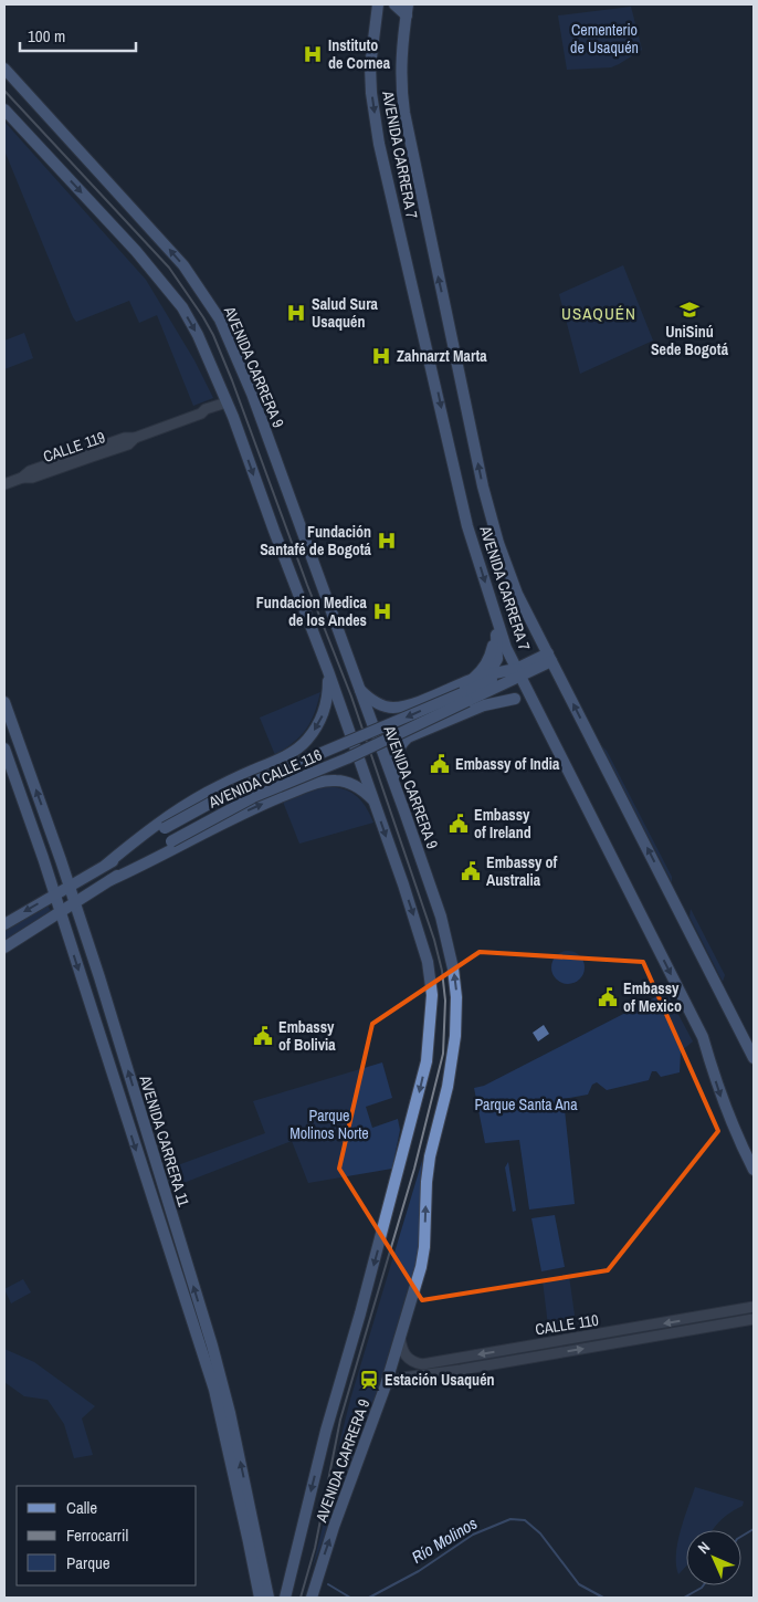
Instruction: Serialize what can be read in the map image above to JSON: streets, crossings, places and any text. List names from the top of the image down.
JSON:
{
  "streets": {
    "main road": [
      "AVENIDA CARRERA 7",
      "AVENIDA CARRERA 9",
      "AVENIDA CALLE 116",
      "AVENIDA CARRERA 11"
    ],
    "street": ["CALLE 119", "CALLE 110"]
  },
  "crossings": [
    ["AVENIDA CARRERA 7", "AVENIDA CALLE 116"],
    ["AVENIDA CARRERA 9", "CALLE 119"],
    ["AVENIDA CARRERA 9", "CALLE 110"],
    ["AVENIDA CALLE 116", "AVENIDA CARRERA 11"]
  ],
  "districts": ["USAQUÉN"],
  "water": ["Río Molinos"],
  "parks": ["Cementerio de Usaquén", "Parque Santa Ana", "Parque Molinos Norte"],
  "places": {
    "hospital": [
      "Instituto de Cornea",
      "Salud Sura Usaquén",
      "Zahnarzt Marta",
      "Fundación Santafé de Bogotá",
      "Fundacion Medica de los Andes"
    ],
    "school or university": ["UniSinú Sede Bogotá"],
    "public building": [
      "Embassy of India",
      "Embassy of Ireland",
      "Embassy of Australia",
      "Embassy of Mexico",
      "Embassy of Bolivia"
    ],
    "station": ["Estación Usaquén"]
  },
  "legend": ["Calle", "Ferrocarril", "Parque"],
  "scale_bar": "100 m",
  "north": "top left"
}
